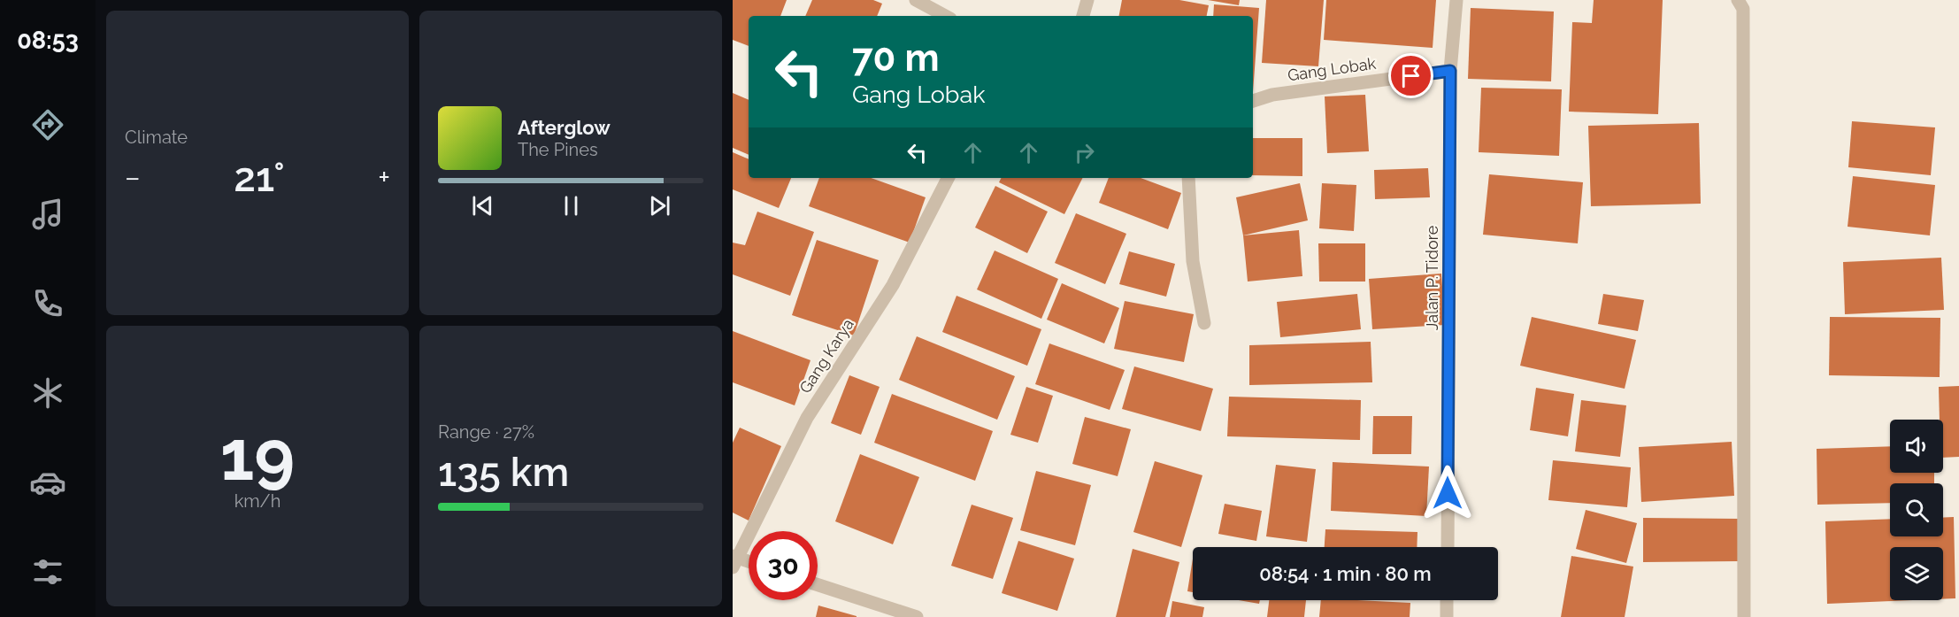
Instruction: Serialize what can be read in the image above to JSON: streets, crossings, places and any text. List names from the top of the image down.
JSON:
{
  "streets": {
    "street": ["Gang Lobak", "Jalan P. Tidore", "Gang Karya"]
  },
  "crossings": [
    ["Gang Lobak", "Jalan P. Tidore"]
  ],
  "page": {
    "tabs": "08:53",
    "tile": [
      "Climate",
      ["19", "km/h"],
      ["Range · 27%", "135 km"]
    ],
    "turn": ["70 m", "Gang Lobak"],
    "song": ["Afterglow", "The Pines"],
    "heat": ["−", "21°", "+"],
    "limit": "30",
    "trip": "08:54 · 1 min · 80 m"
  }
}
